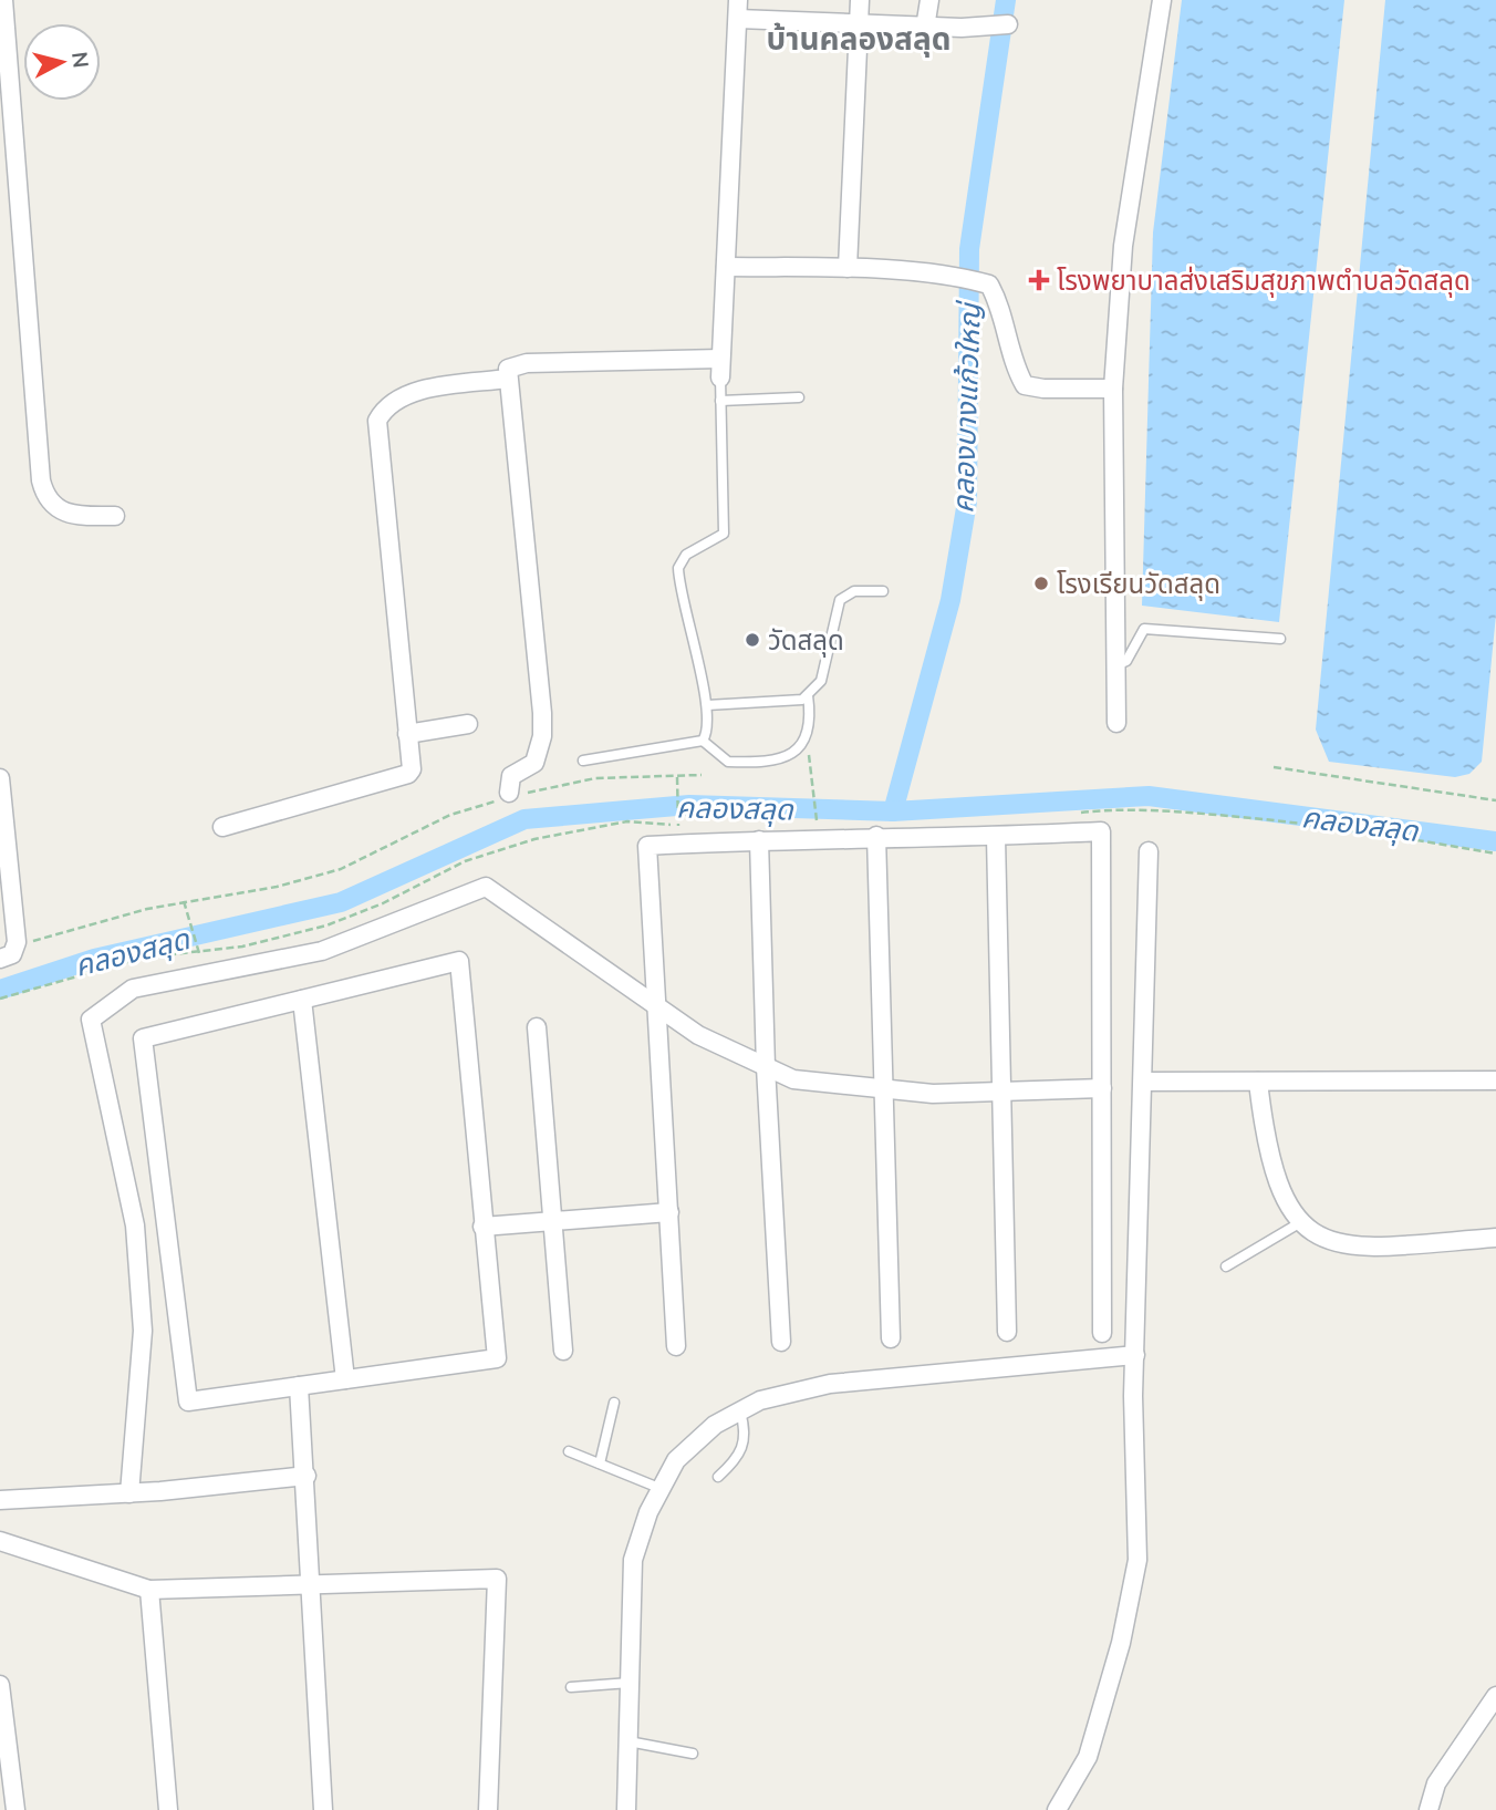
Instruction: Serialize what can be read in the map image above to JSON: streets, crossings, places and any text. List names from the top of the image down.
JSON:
{
  "districts": ["บ้านคลองสลุด"],
  "water": ["คลองบางแก้วใหญ่", "คลองสลุด"],
  "places": {
    "health": ["โรงพยาบาลส่งเสริมสุขภาพตำบลวัดสลุด"],
    "other": ["โรงเรียนวัดสลุด", "วัดสลุด"]
  },
  "north": "right"
}
